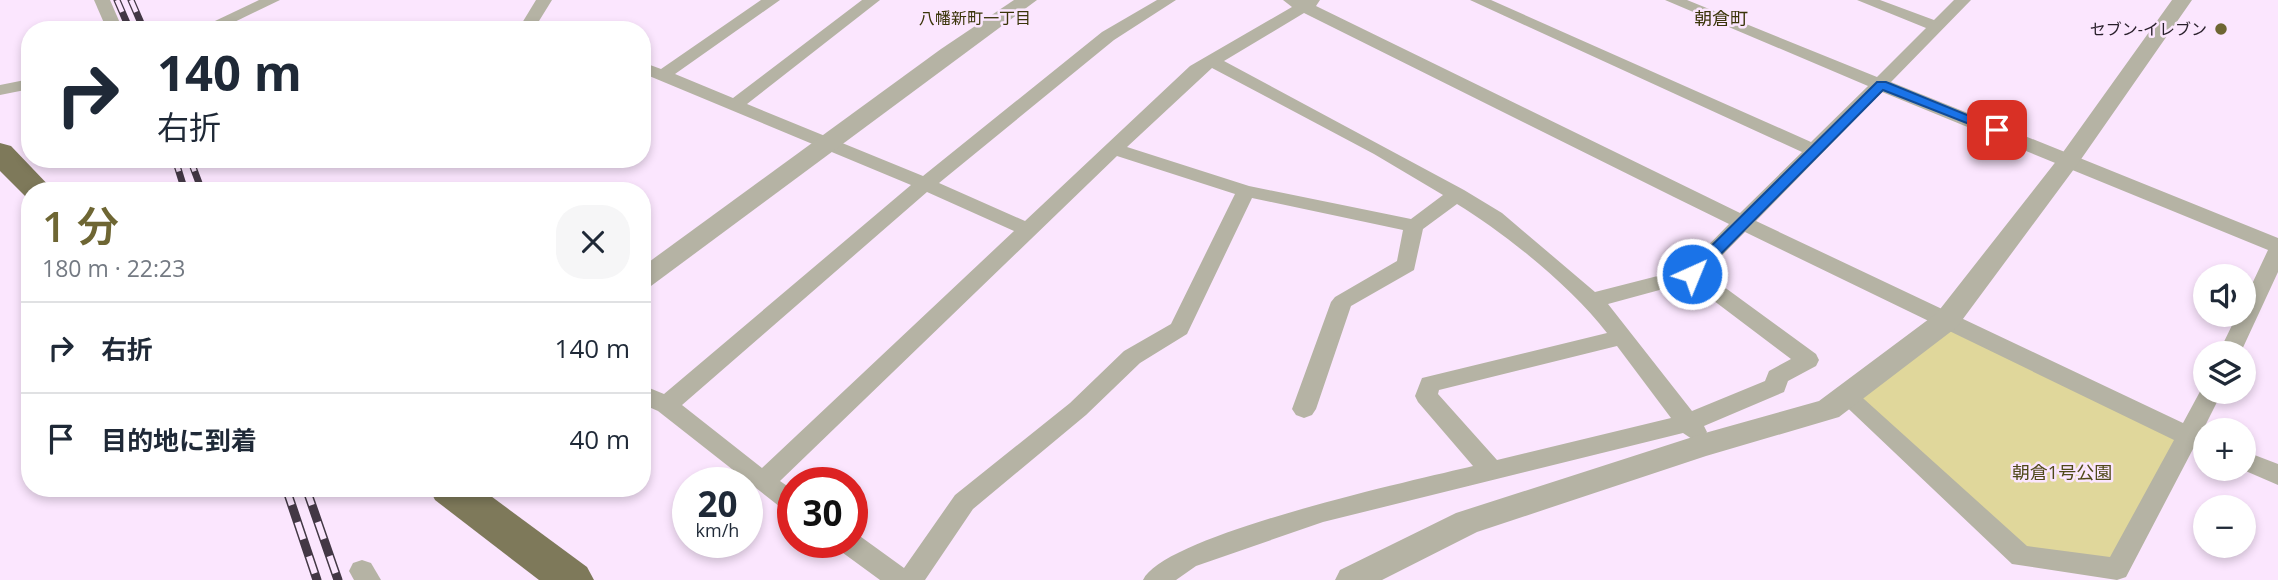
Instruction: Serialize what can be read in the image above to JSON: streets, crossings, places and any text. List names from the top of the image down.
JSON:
{
  "districts": ["八幡新町一丁目", "朝倉町"],
  "parks": ["朝倉1号公園"],
  "places": ["セブン-イレブン"],
  "page": {
    "turn": ["140 m", "右折"],
    "heading": ["1 分", "180 m · 22:23"],
    "map_buttons": ["+", "−"],
    "list": [
      {
        "name": "右折",
        "value": "140 m"
      },
      {
        "name": "目的地に到着",
        "value": "40 m"
      }
    ],
    "speed": "20 km/h",
    "limit": "30"
  }
}
